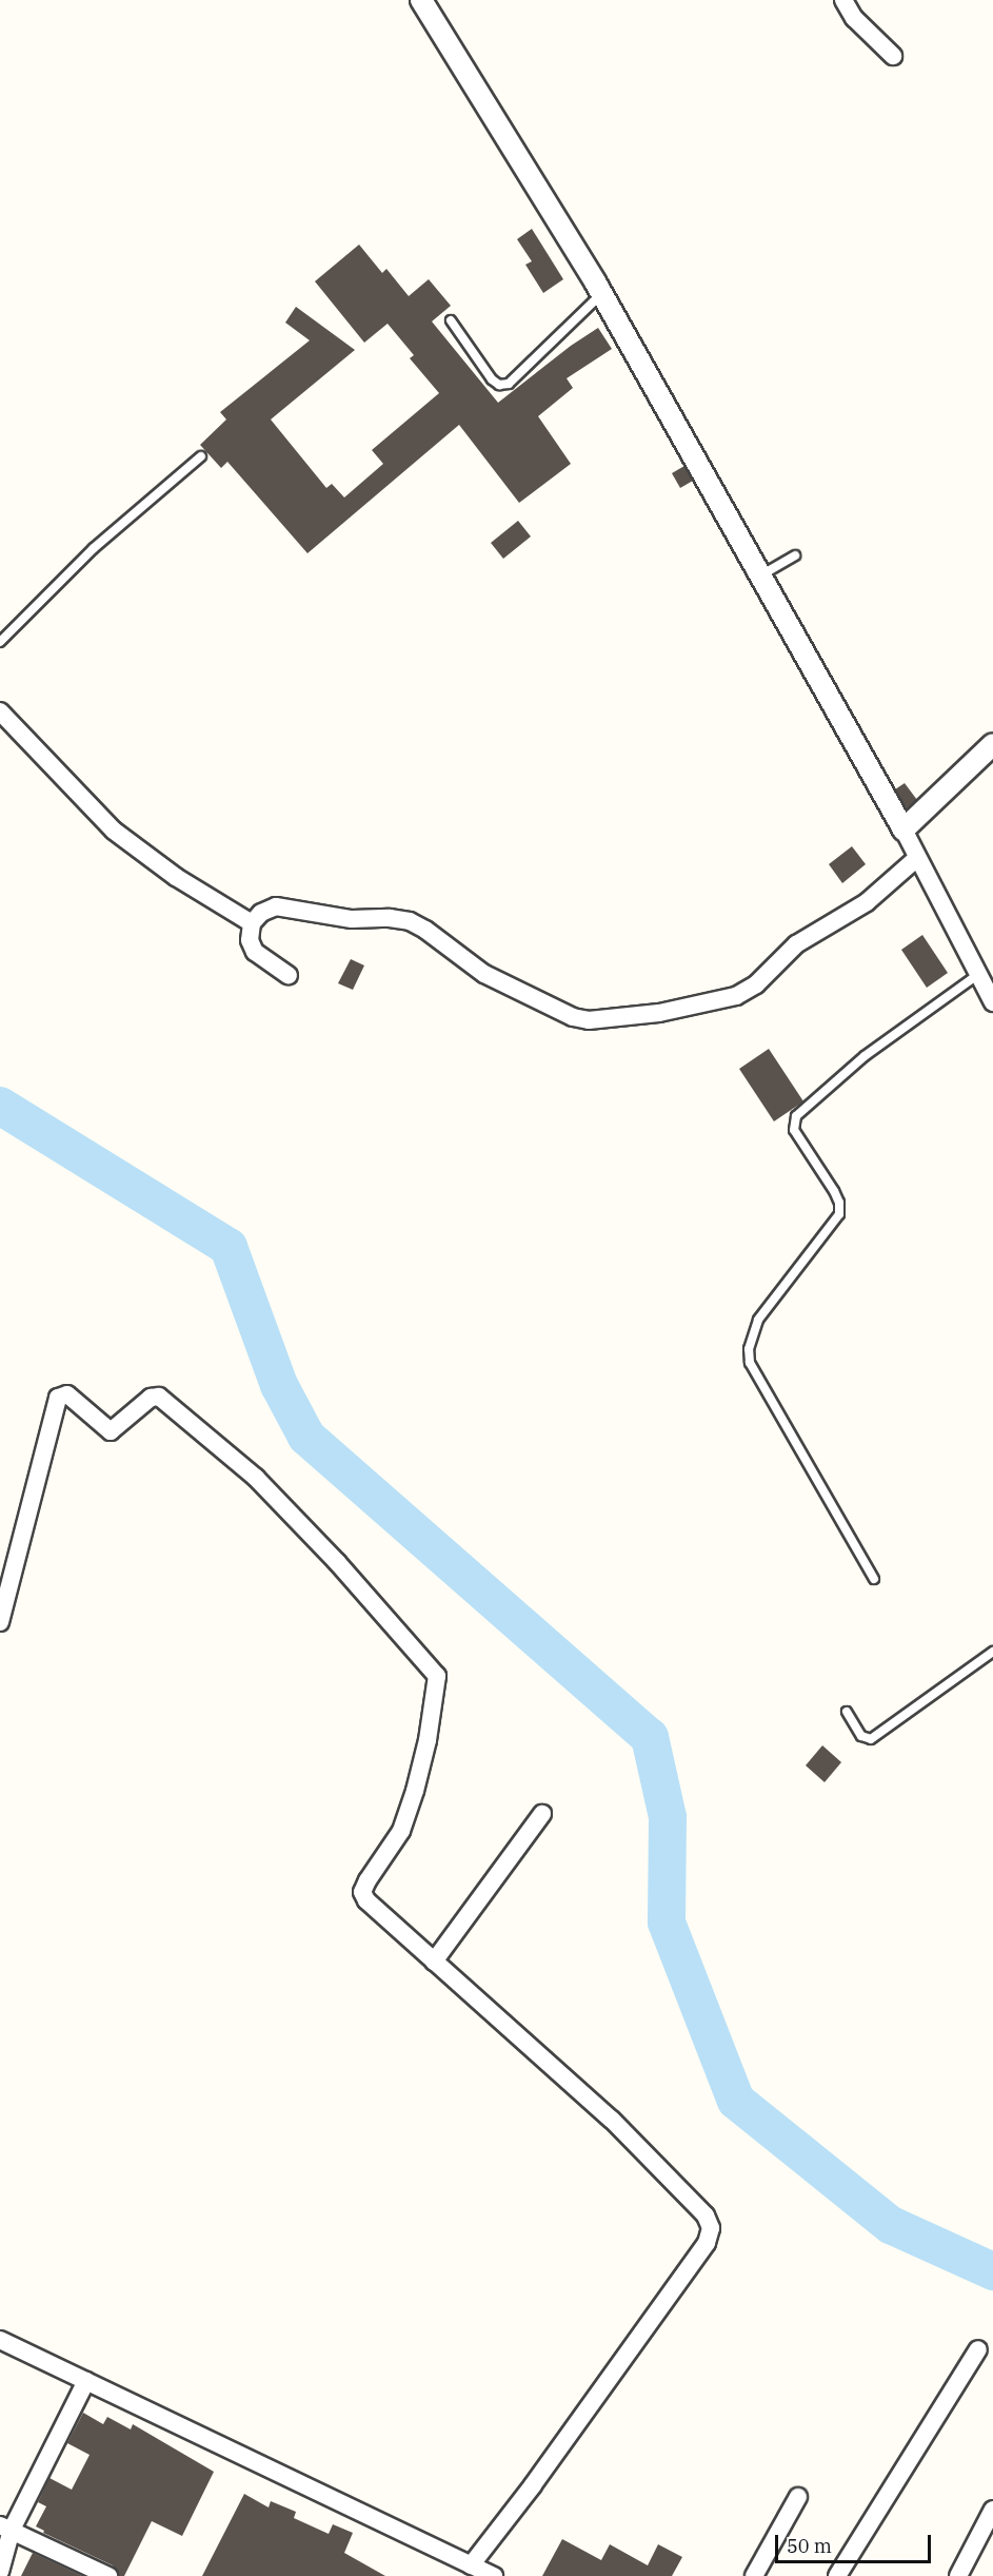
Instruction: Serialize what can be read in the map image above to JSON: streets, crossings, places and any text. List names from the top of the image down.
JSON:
{
  "scale_bar": "50 m"
}
